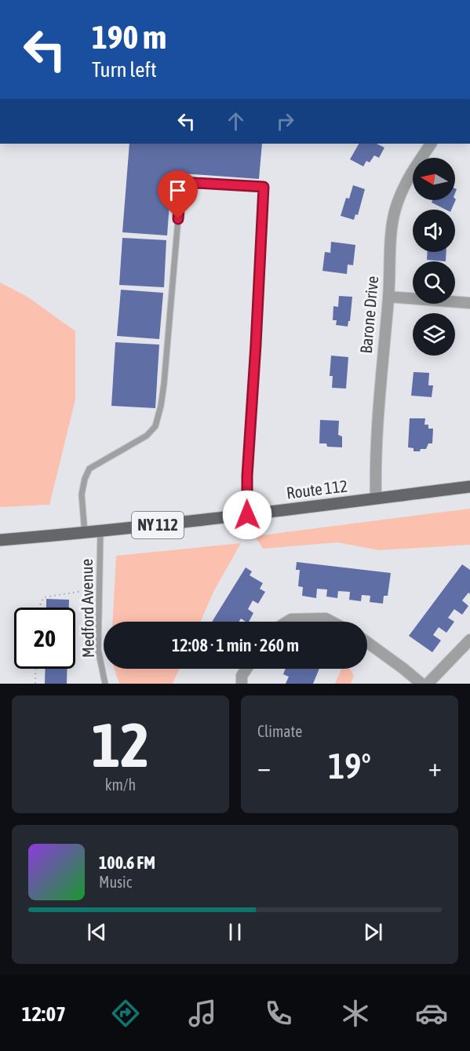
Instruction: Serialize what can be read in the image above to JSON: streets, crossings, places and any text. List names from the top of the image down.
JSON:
{
  "streets": {
    "main road": ["Route 112", "NY 112"],
    "street": ["Barone Drive"],
    "lane": ["Medford Avenue"]
  },
  "crossings": [
    ["Barone Drive", "Route 112"],
    ["Route 112", "Medford Avenue"]
  ],
  "north": "left",
  "page": {
    "turn": ["190 m", "Turn left"],
    "limit": "20",
    "trip": "12:08 · 1 min · 260 m",
    "tile": [
      ["12", "km/h"],
      "Climate"
    ],
    "heat": ["−", "19°", "+"],
    "song": ["100.6 FM", "Music"],
    "tabs": "12:07"
  }
}
